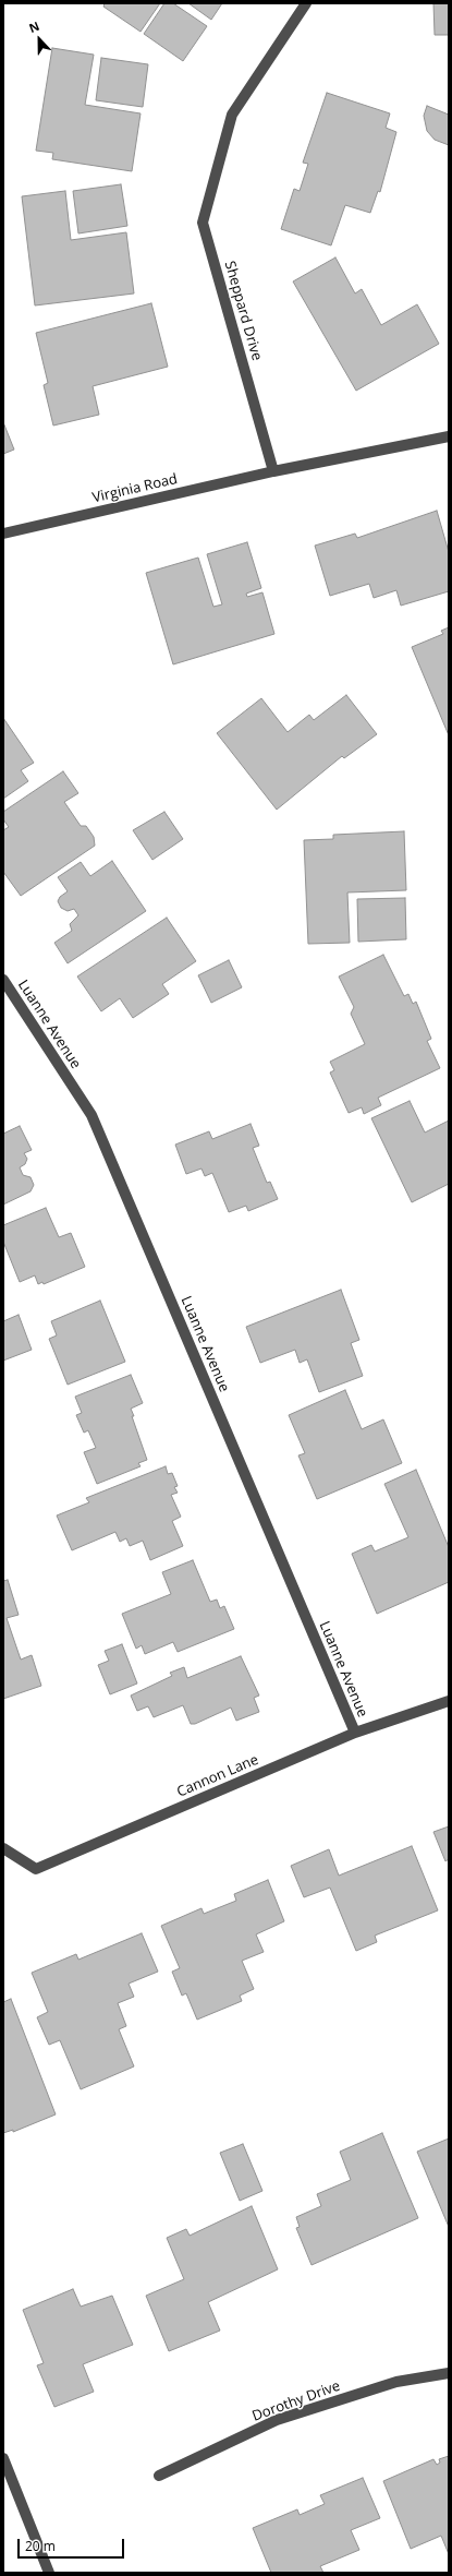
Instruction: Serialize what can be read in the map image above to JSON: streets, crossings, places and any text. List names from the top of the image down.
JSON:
{
  "streets": {
    "street": [
      "Sheppard Drive",
      "Virginia Road",
      "Luanne Avenue",
      "Cannon Lane",
      "Dorothy Drive"
    ]
  },
  "crossings": [
    ["Sheppard Drive", "Virginia Road"],
    ["Luanne Avenue", "Cannon Lane"]
  ],
  "scale_bar": "20 m",
  "north": "top"
}
